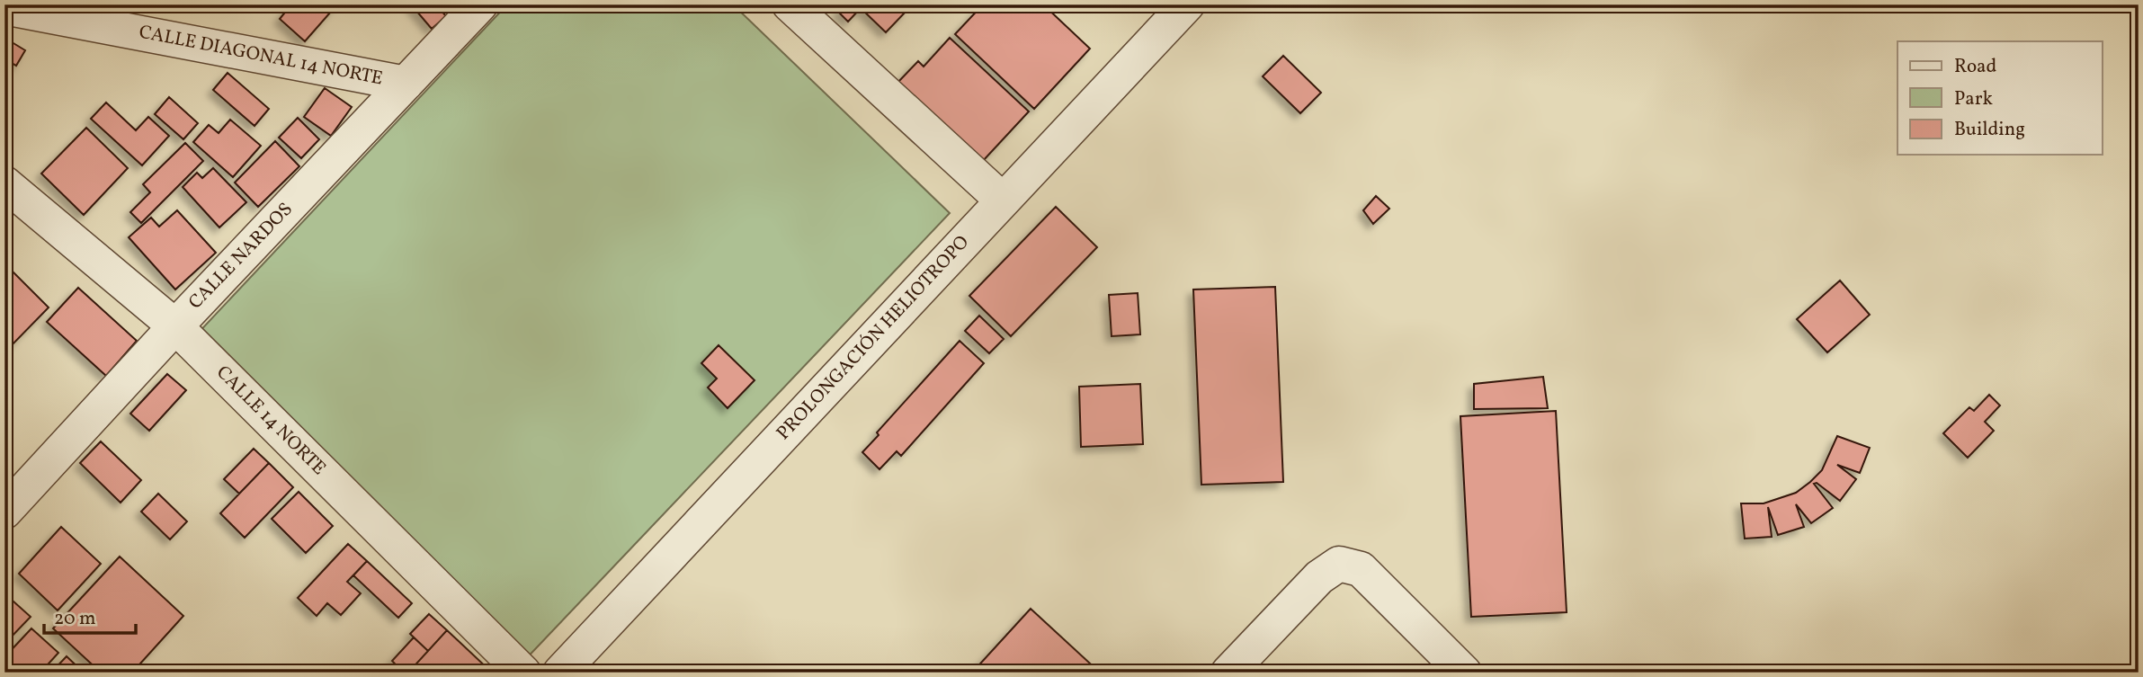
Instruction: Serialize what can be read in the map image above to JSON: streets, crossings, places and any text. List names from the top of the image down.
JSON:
{
  "streets": {
    "street": [
      "CALLE DIAGONAL 14 NORTE",
      "CALLE NARDOS",
      "PROLONGACIÓN HELIOTROPO",
      "CALLE 14 NORTE"
    ]
  },
  "crossings": [
    ["CALLE DIAGONAL 14 NORTE", "CALLE NARDOS"],
    ["CALLE NARDOS", "CALLE 14 NORTE"]
  ],
  "legend": ["Road", "Park", "Building"],
  "scale_bar": "20 m"
}
